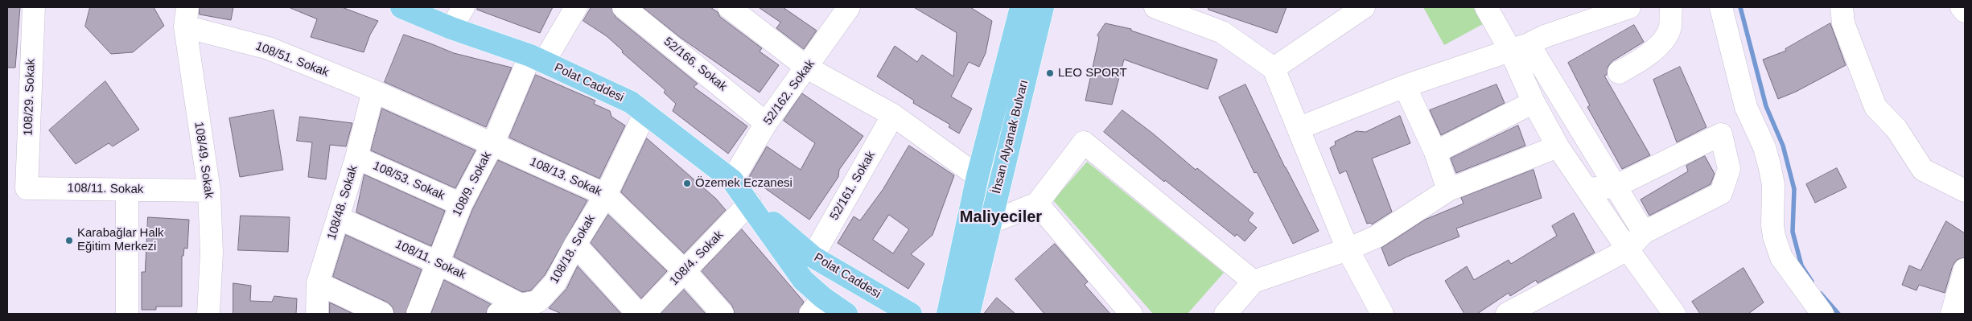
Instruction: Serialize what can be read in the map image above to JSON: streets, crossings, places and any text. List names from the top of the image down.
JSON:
{
  "streets": {
    "main road": ["Polat Caddesi", "İhsan Alyanak Bulvarı"],
    "street": [
      "108/51. Sokak",
      "52/166. Sokak",
      "52/162. Sokak",
      "108/29. Sokak",
      "108/49. Sokak",
      "108/13. Sokak",
      "108/53. Sokak",
      "108/9. Sokak",
      "52/161. Sokak",
      "108/11. Sokak",
      "108/48. Sokak",
      "108/18. Sokak",
      "108/4. Sokak"
    ]
  },
  "crossings": [
    ["108/51. Sokak", "108/49. Sokak"],
    ["108/51. Sokak", "108/13. Sokak"],
    ["108/51. Sokak", "108/48. Sokak"],
    ["52/166. Sokak", "52/162. Sokak"],
    ["Polat Caddesi", "52/162. Sokak"],
    ["Polat Caddesi", "108/9. Sokak"],
    ["Polat Caddesi", "52/161. Sokak"],
    ["Polat Caddesi", "108/18. Sokak"],
    ["Polat Caddesi", "108/4. Sokak"],
    ["108/29. Sokak", "108/11. Sokak"],
    ["108/49. Sokak", "108/11. Sokak"],
    ["108/13. Sokak", "108/9. Sokak"],
    ["108/13. Sokak", "108/48. Sokak"],
    ["108/13. Sokak", "108/18. Sokak"],
    ["108/13. Sokak", "108/4. Sokak"],
    ["108/53. Sokak", "108/9. Sokak"],
    ["108/53. Sokak", "108/48. Sokak"],
    ["108/9. Sokak", "108/11. Sokak"],
    ["108/11. Sokak", "108/48. Sokak"],
    ["108/11. Sokak", "108/18. Sokak"]
  ],
  "districts": ["Maliyeciler"],
  "places": ["LEO SPORT", "Özemek Eczanesi", "Karabağlar Halk Eğitim Merkezi"]
}
